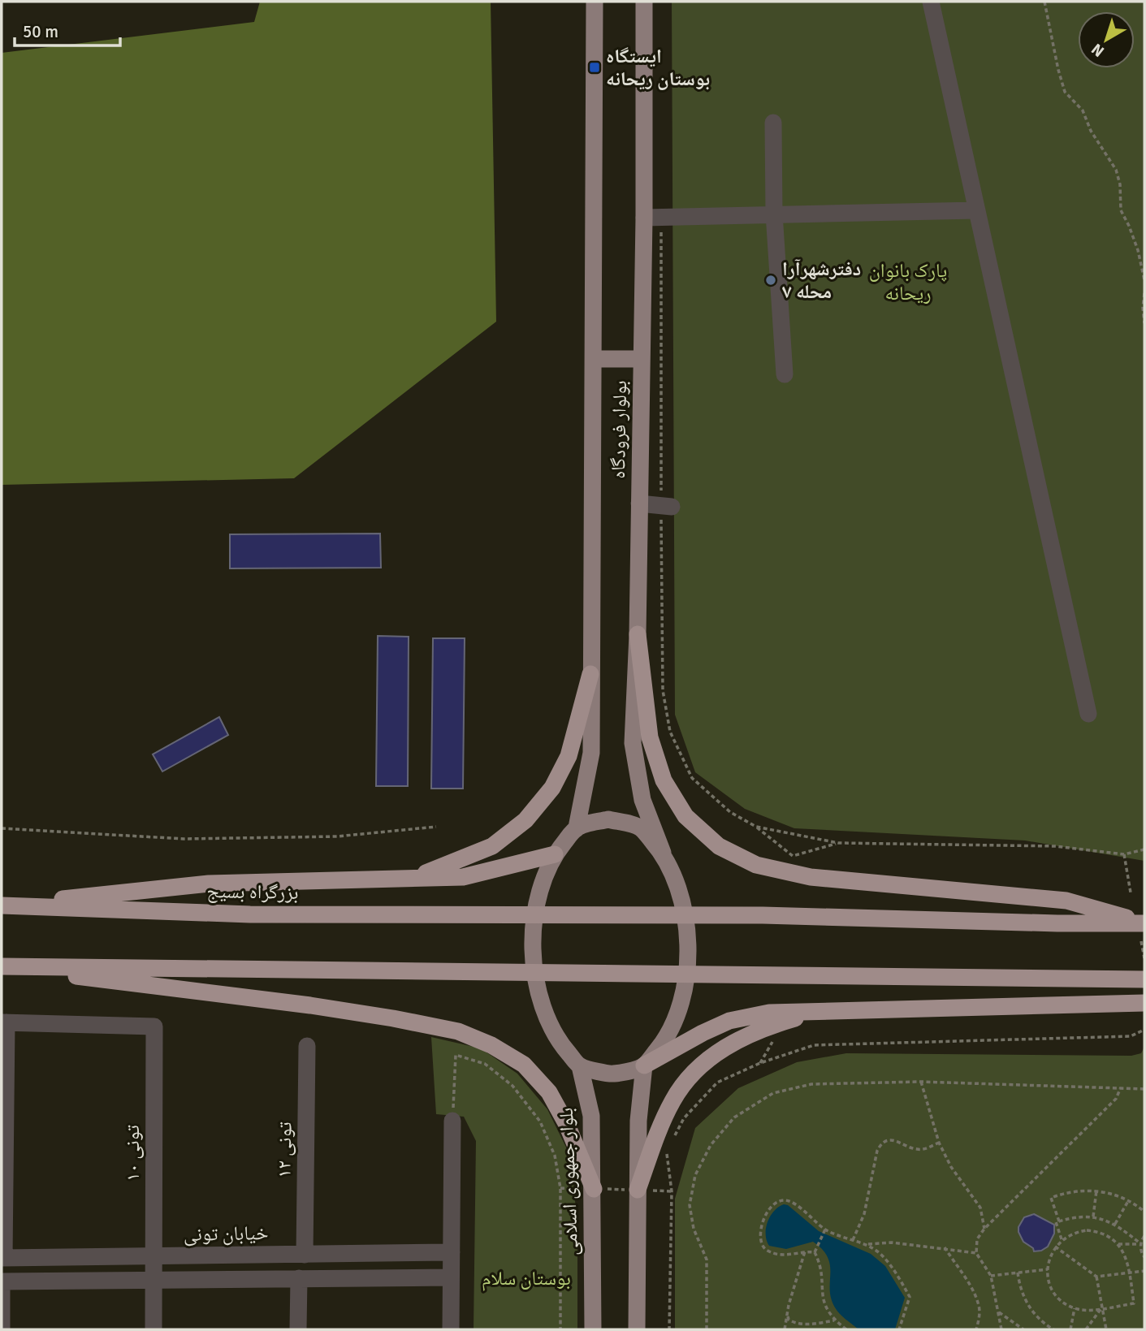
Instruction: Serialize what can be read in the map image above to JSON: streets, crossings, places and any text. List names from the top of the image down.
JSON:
{
  "streets": {
    "highway": ["بزرگراه بسیج"],
    "main road": ["بولوار فرودگاه", "بلوار جمهوری اسلامی"],
    "street": ["تونی ۱۲", "تونی ۱۰", "خیابان تونی"]
  },
  "crossings": [
    ["تونی ۱۲", "خیابان تونی"],
    ["تونی ۱۰", "خیابان تونی"]
  ],
  "parks": ["پارک بانوان ریحانه", "بوستان سلام"],
  "places": {
    "transit": ["ایستگاه بوستان ریحانه"],
    "other": ["دفترشهرآرا محله ۷"]
  },
  "scale_bar": "50 m",
  "north": "bottom left"
}
